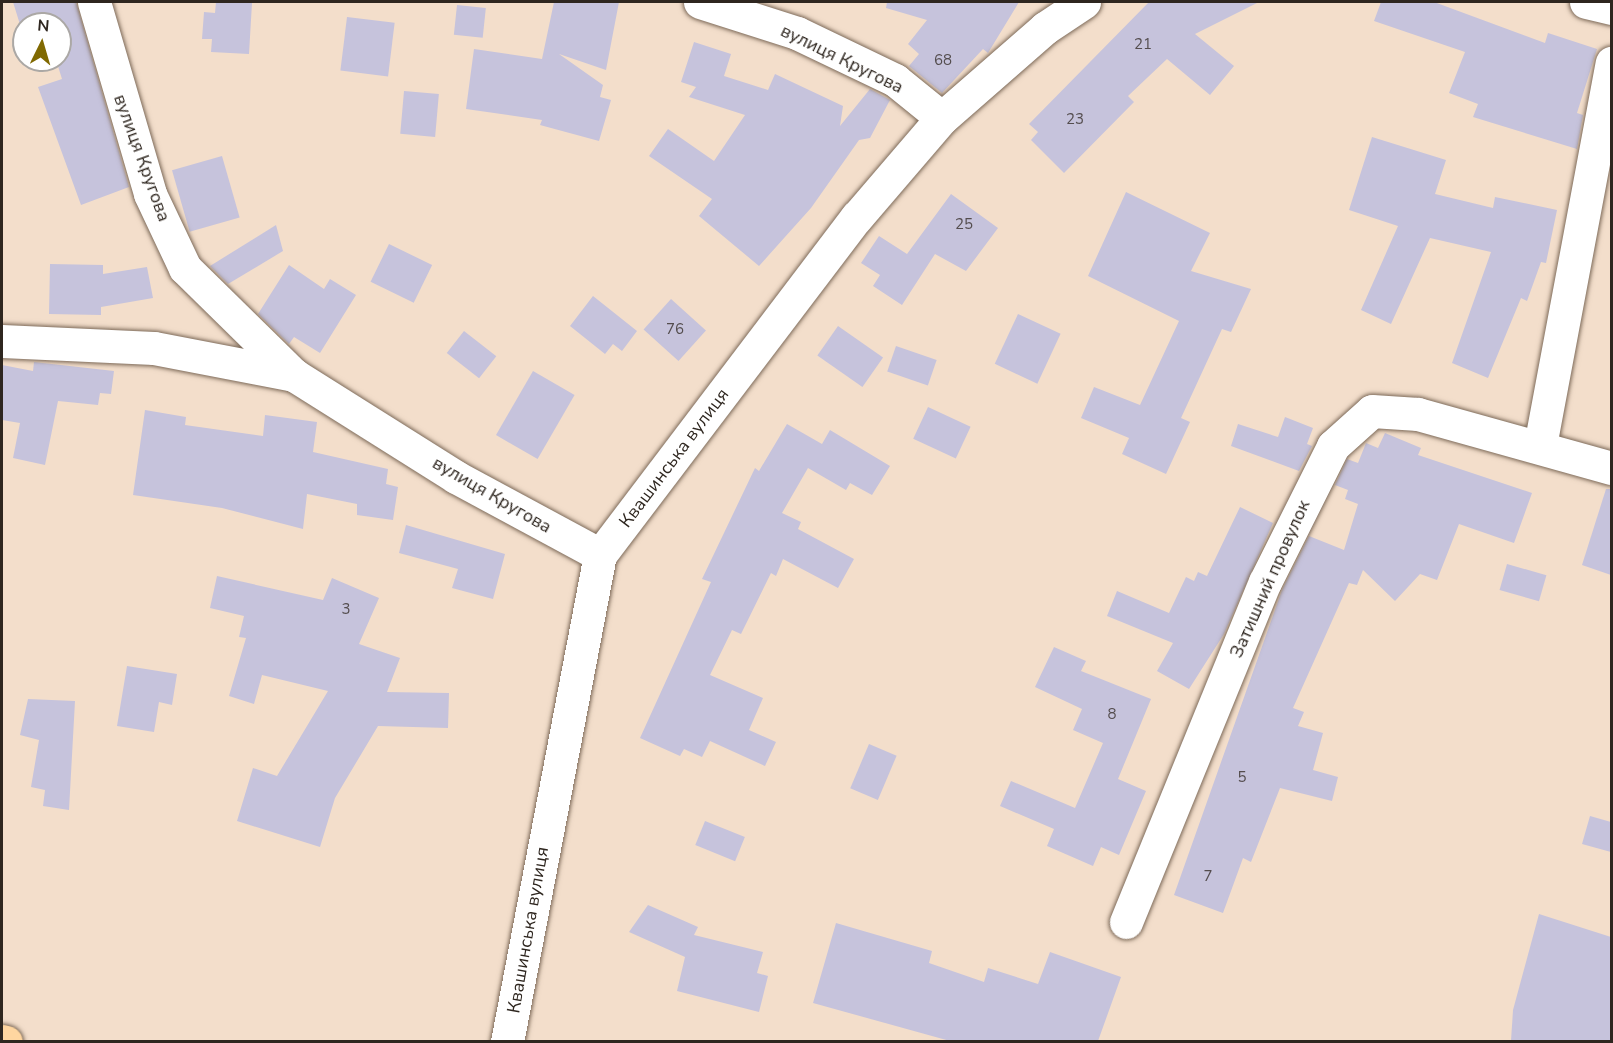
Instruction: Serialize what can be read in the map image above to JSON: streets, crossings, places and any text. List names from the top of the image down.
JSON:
{
  "streets": {
    "street": ["вулиця Кругова", "Квашинська вулиця", "Затишний провулок"]
  },
  "crossings": [
    ["вулиця Кругова", "Квашинська вулиця"]
  ],
  "house_numbers": [
    "21",
    "68",
    "23",
    "25",
    "76",
    "3",
    "8",
    "5",
    "7"
  ],
  "north": "top"
}
